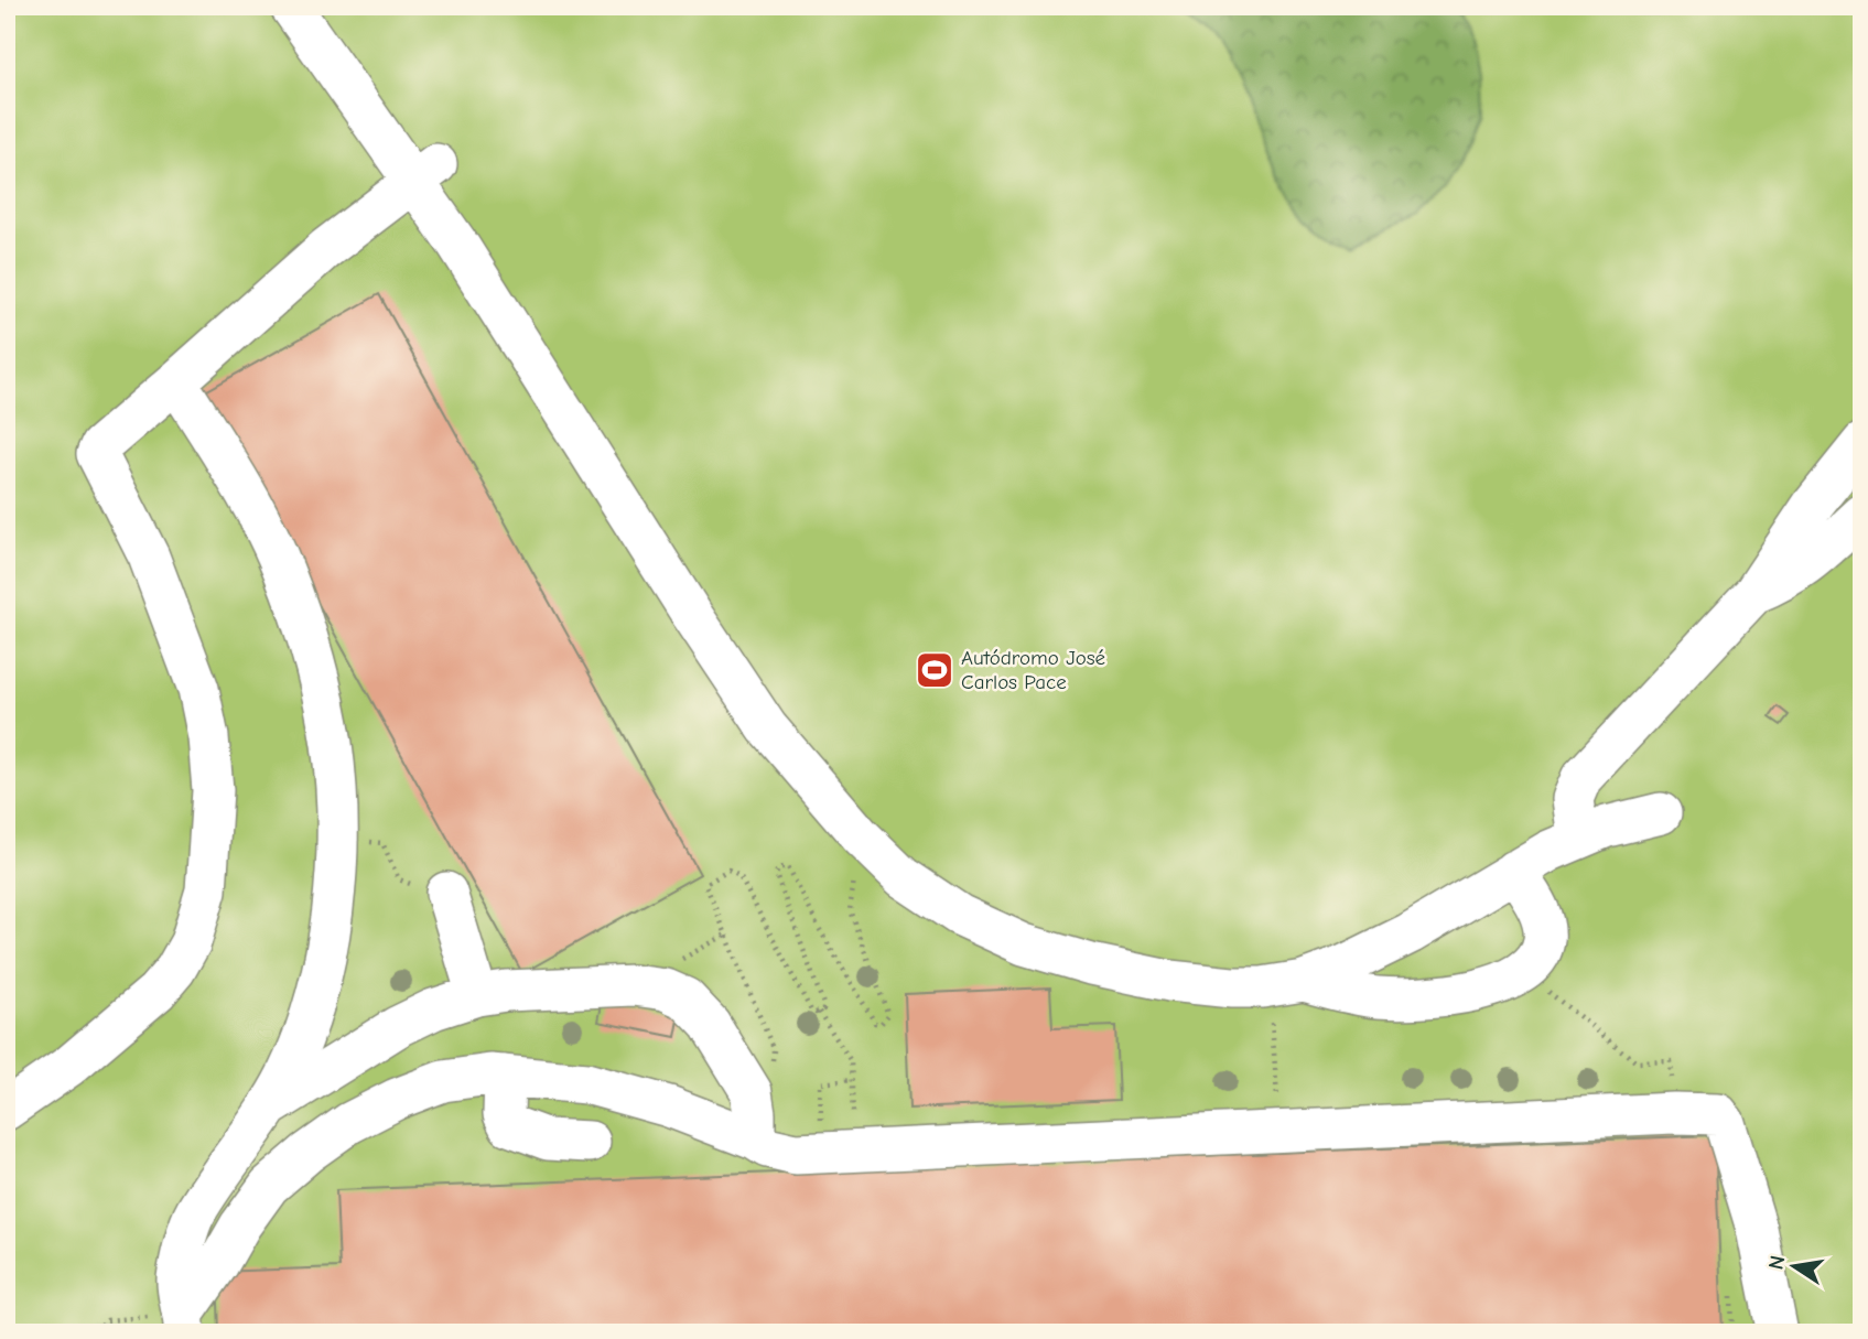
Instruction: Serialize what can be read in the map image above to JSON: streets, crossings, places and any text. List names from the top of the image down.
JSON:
{
  "places": {
    "sports": ["Autódromo José Carlos Pace"]
  },
  "north": "left"
}
